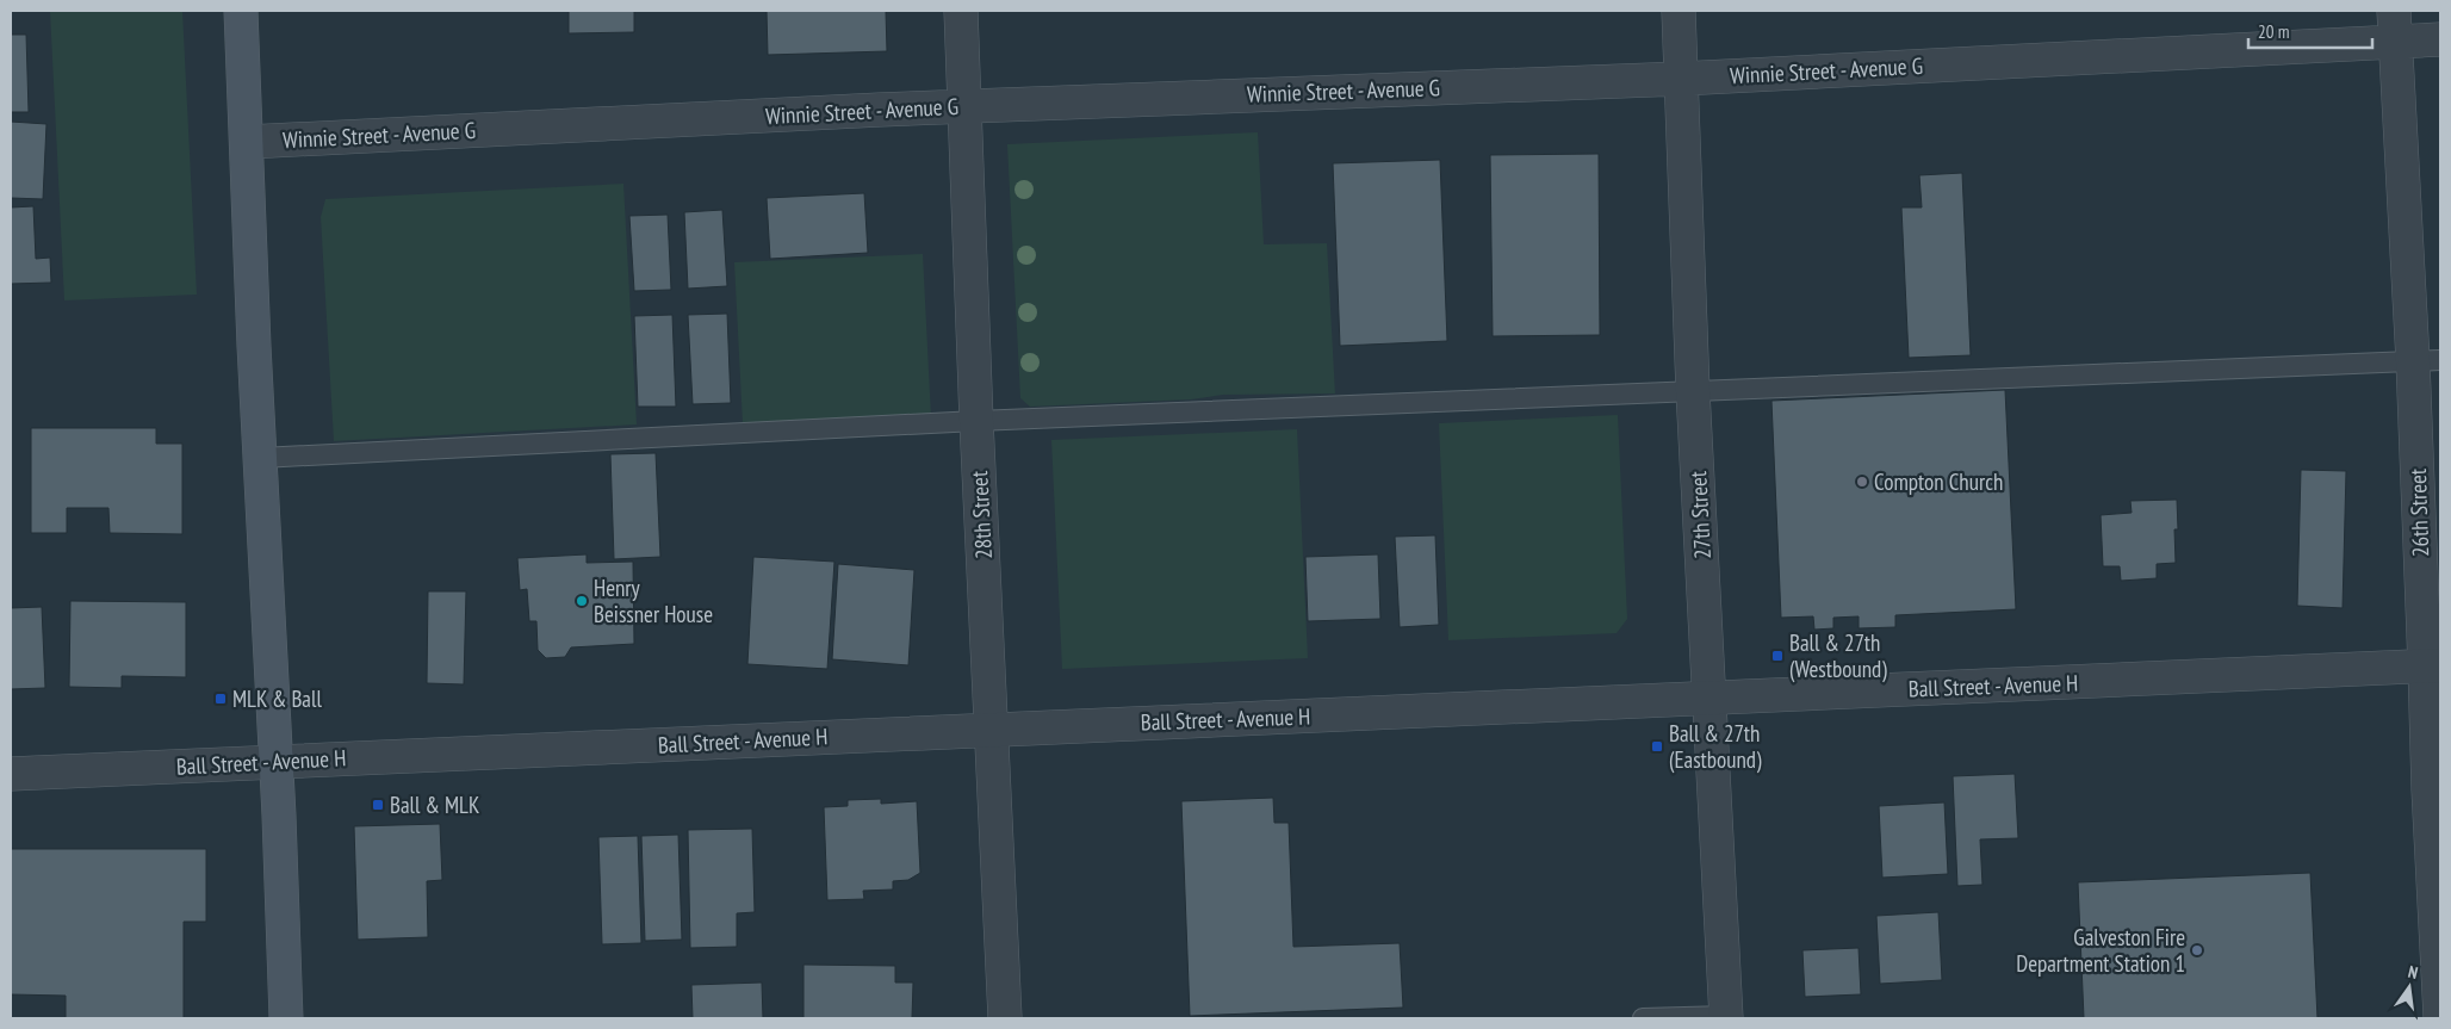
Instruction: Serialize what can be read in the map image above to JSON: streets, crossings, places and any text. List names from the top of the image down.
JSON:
{
  "streets": {
    "street": [
      "Winnie Street - Avenue G",
      "26th Street",
      "28th Street",
      "27th Street",
      "Ball Street - Avenue H"
    ]
  },
  "crossings": [
    ["Winnie Street - Avenue G", "26th Street"],
    ["Winnie Street - Avenue G", "28th Street"],
    ["Winnie Street - Avenue G", "27th Street"],
    ["26th Street", "Ball Street - Avenue H"],
    ["28th Street", "Ball Street - Avenue H"],
    ["27th Street", "Ball Street - Avenue H"]
  ],
  "places": {
    "other": ["Compton Church", "Henry Beissner House", "Galveston Fire Department Station 1"],
    "transit": [
      "Ball & 27th (Westbound)",
      "MLK & Ball",
      "Ball & 27th (Eastbound)",
      "Ball & MLK"
    ]
  },
  "scale_bar": "20 m",
  "north": "top"
}
